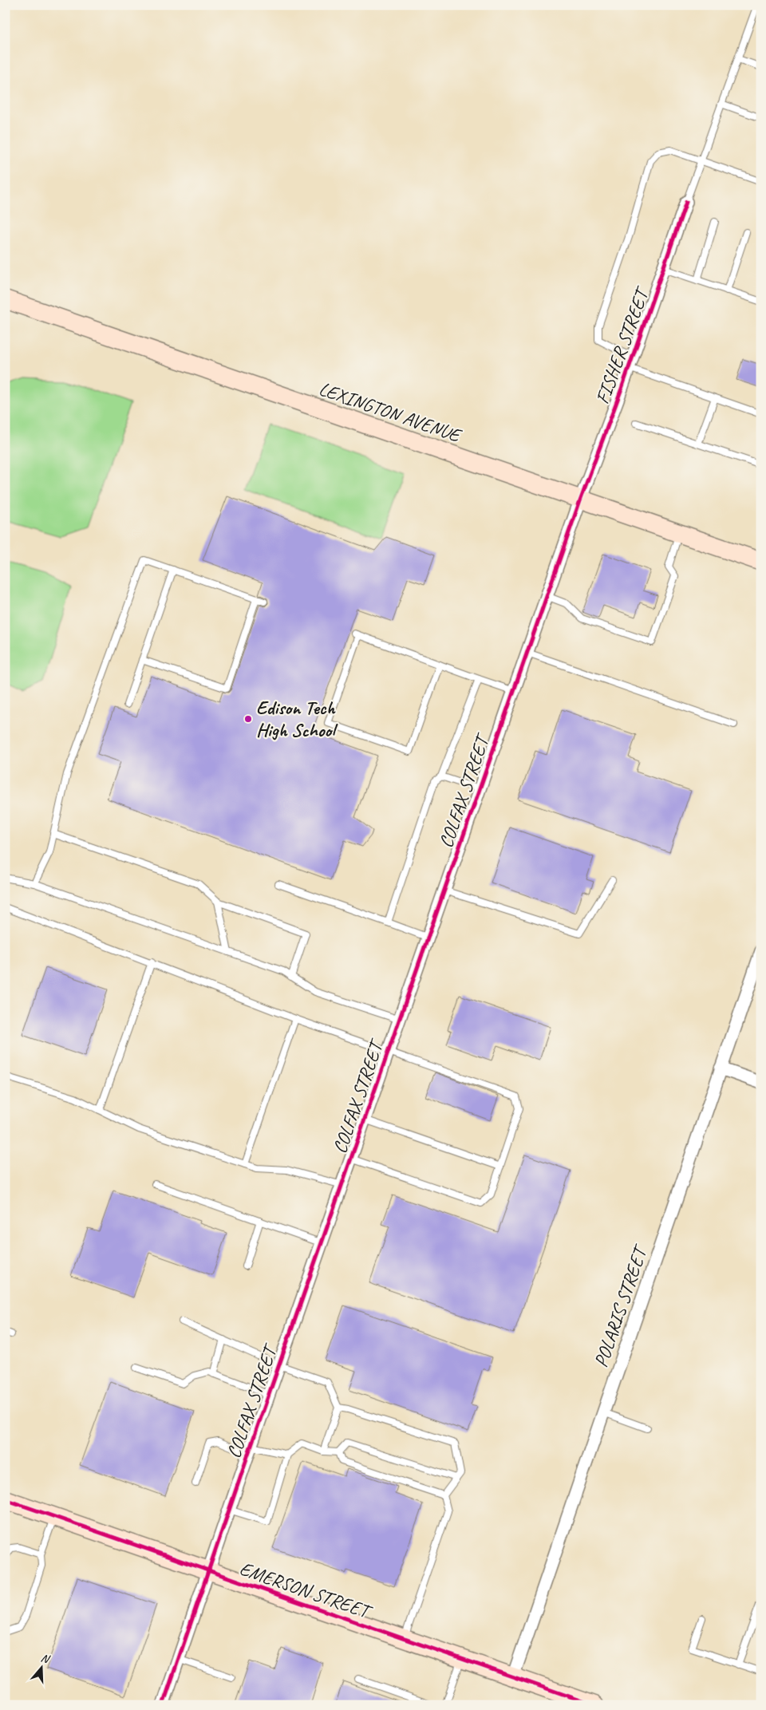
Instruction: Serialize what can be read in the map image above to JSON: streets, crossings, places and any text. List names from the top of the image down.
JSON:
{
  "streets": {
    "main road": ["LEXINGTON AVENUE", "EMERSON STREET"],
    "street": ["FISHER STREET", "COLFAX STREET", "POLARIS STREET"]
  },
  "crossings": [
    ["FISHER STREET", "LEXINGTON AVENUE"],
    ["FISHER STREET", "COLFAX STREET"],
    ["LEXINGTON AVENUE", "COLFAX STREET"],
    ["COLFAX STREET", "EMERSON STREET"],
    ["POLARIS STREET", "EMERSON STREET"]
  ],
  "places": ["Edison Tech High School"],
  "north": "top"
}
